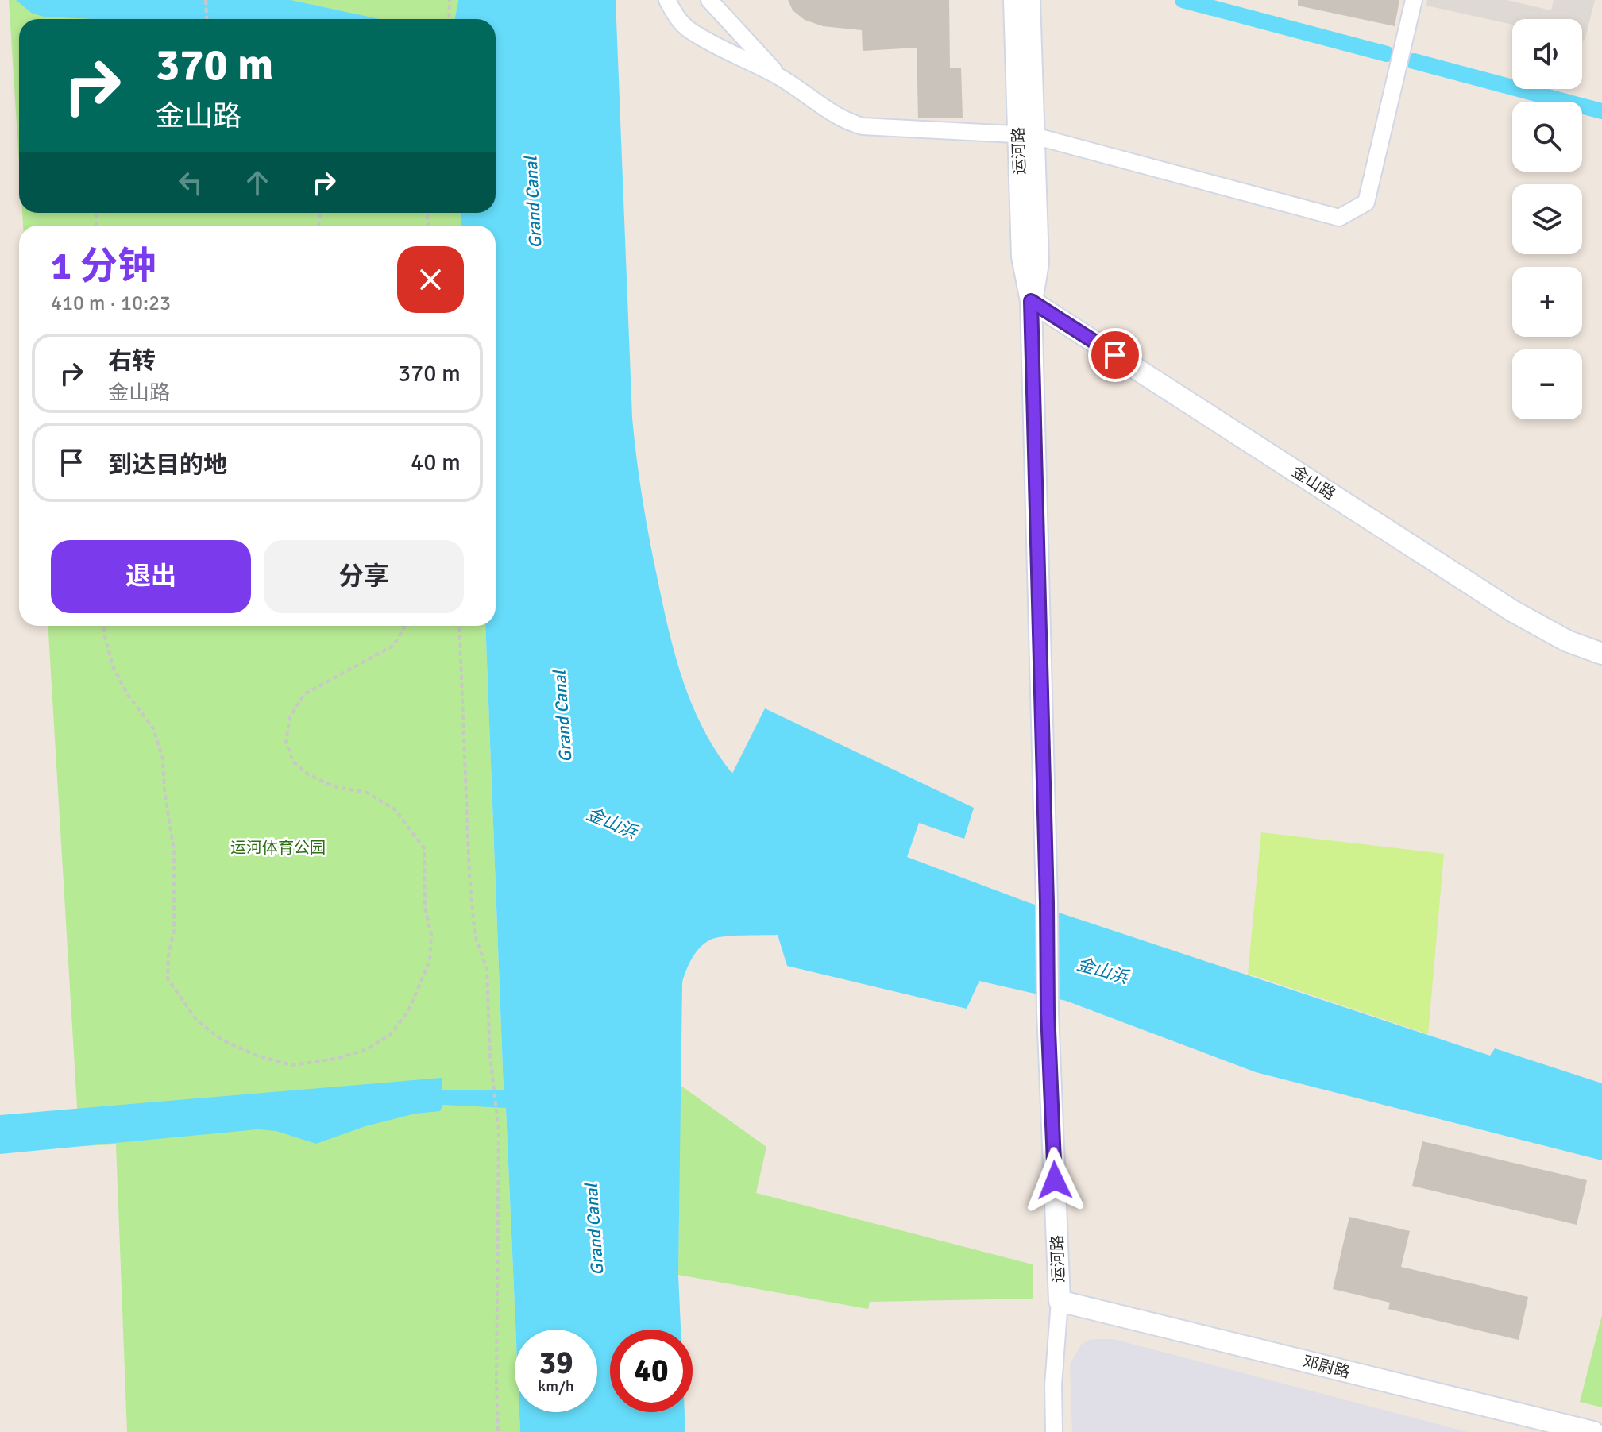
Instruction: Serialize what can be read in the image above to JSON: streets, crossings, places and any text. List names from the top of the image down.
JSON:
{
  "streets": {
    "street": ["运河路", "金山路", "邓尉路"]
  },
  "crossings": [
    ["运河路", "金山路"],
    ["运河路", "邓尉路"]
  ],
  "water": ["Grand Canal", "金山浜"],
  "parks": ["运河体育公园"],
  "page": {
    "map_buttons": ["+", "−"],
    "turn": ["370 m", "金山路"],
    "heading": ["1 分钟", "410 m · 10:23"],
    "list": [
      {
        "name": "右转",
        "note": "金山路",
        "value": "370 m"
      },
      {
        "name": "到达目的地",
        "value": "40 m"
      }
    ],
    "buttons": ["退出", "分享"],
    "speed": "39 km/h",
    "limit": "40"
  }
}
